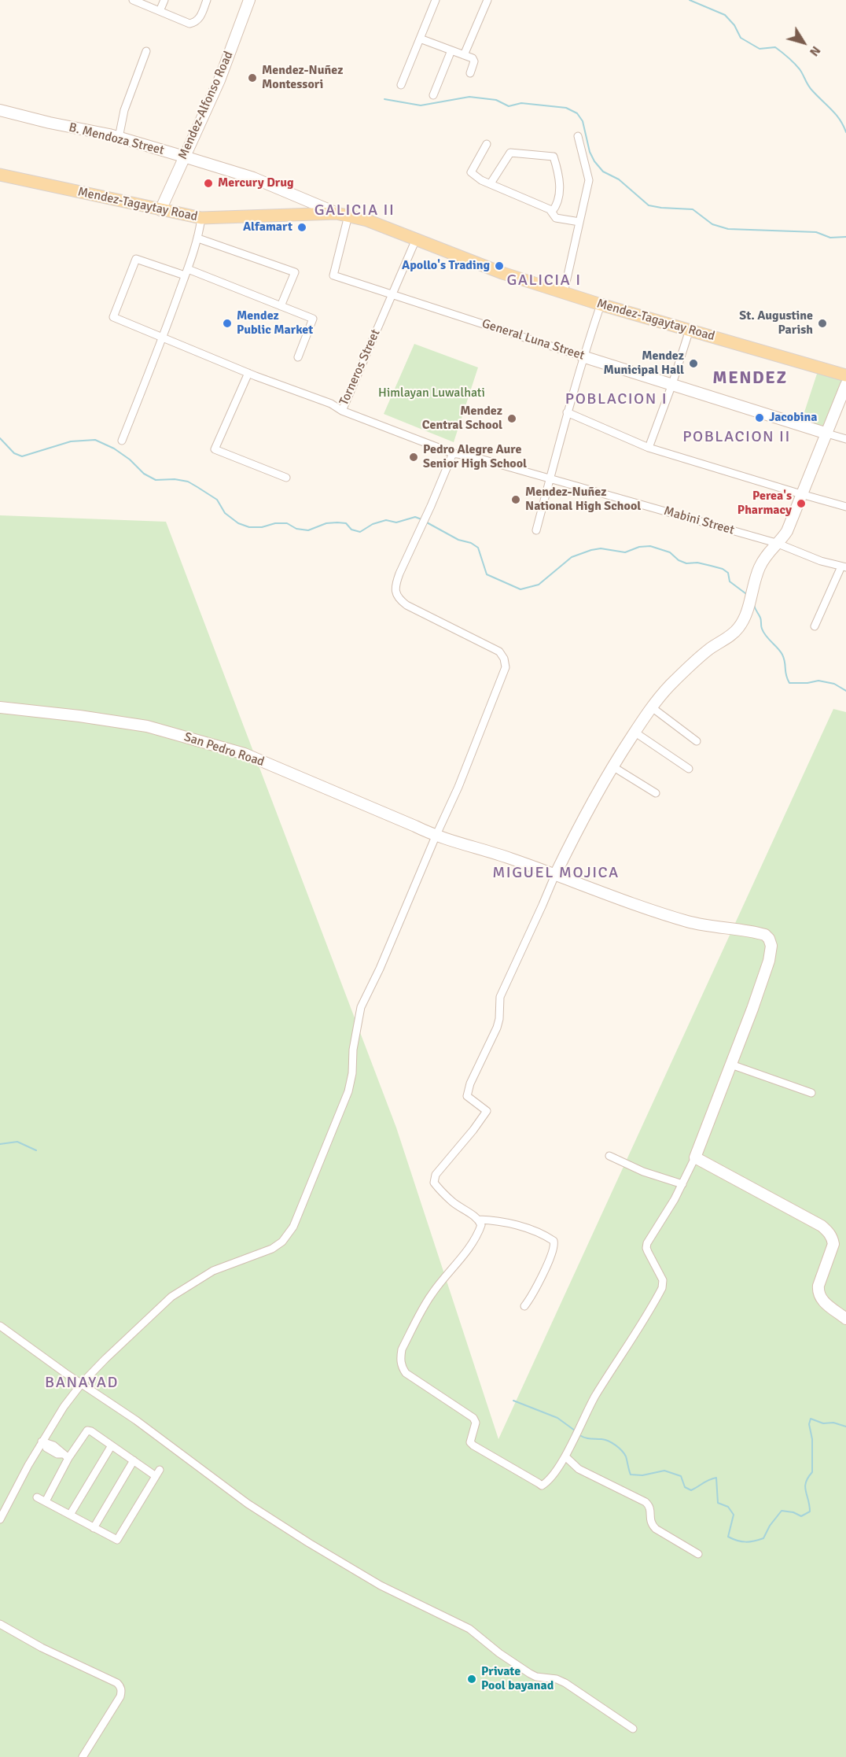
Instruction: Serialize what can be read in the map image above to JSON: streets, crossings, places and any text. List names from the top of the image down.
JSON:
{
  "streets": {
    "main road": ["Mendez-Tagaytay Road"],
    "street": [
      "Mendez-Alfonso Road",
      "B. Mendoza Street",
      "General Luna Street",
      "Torneros Street",
      "Mabini Street",
      "San Pedro Road"
    ]
  },
  "crossings": [
    ["Mendez-Alfonso Road", "B. Mendoza Street"],
    ["Mendez-Alfonso Road", "Mendez-Tagaytay Road"],
    ["B. Mendoza Street", "Mendez-Tagaytay Road"],
    ["B. Mendoza Street", "General Luna Street"],
    ["Mendez-Tagaytay Road", "General Luna Street"],
    ["Mendez-Tagaytay Road", "Torneros Street"],
    ["General Luna Street", "Torneros Street"],
    ["Torneros Street", "Mabini Street"]
  ],
  "districts": [
    "GALICIA II",
    "GALICIA I",
    "MENDEZ",
    "POBLACION I",
    "POBLACION II",
    "MIGUEL MOJICA",
    "BANAYAD"
  ],
  "parks": ["Himlayan Luwalhati"],
  "places": [
    "Mendez-Nuñez Montessori",
    "Mercury Drug",
    "Alfamart",
    "Apollo's Trading",
    "Mendez Public Market",
    "St. Augustine Parish",
    "Mendez Municipal Hall",
    "Jacobina",
    "Mendez Central School",
    "Pedro Alegre Aure Senior High School",
    "Mendez-Nuñez National High School",
    "Perea's Pharmacy",
    "Private Pool bayanad"
  ],
  "north": "bottom right"
}
